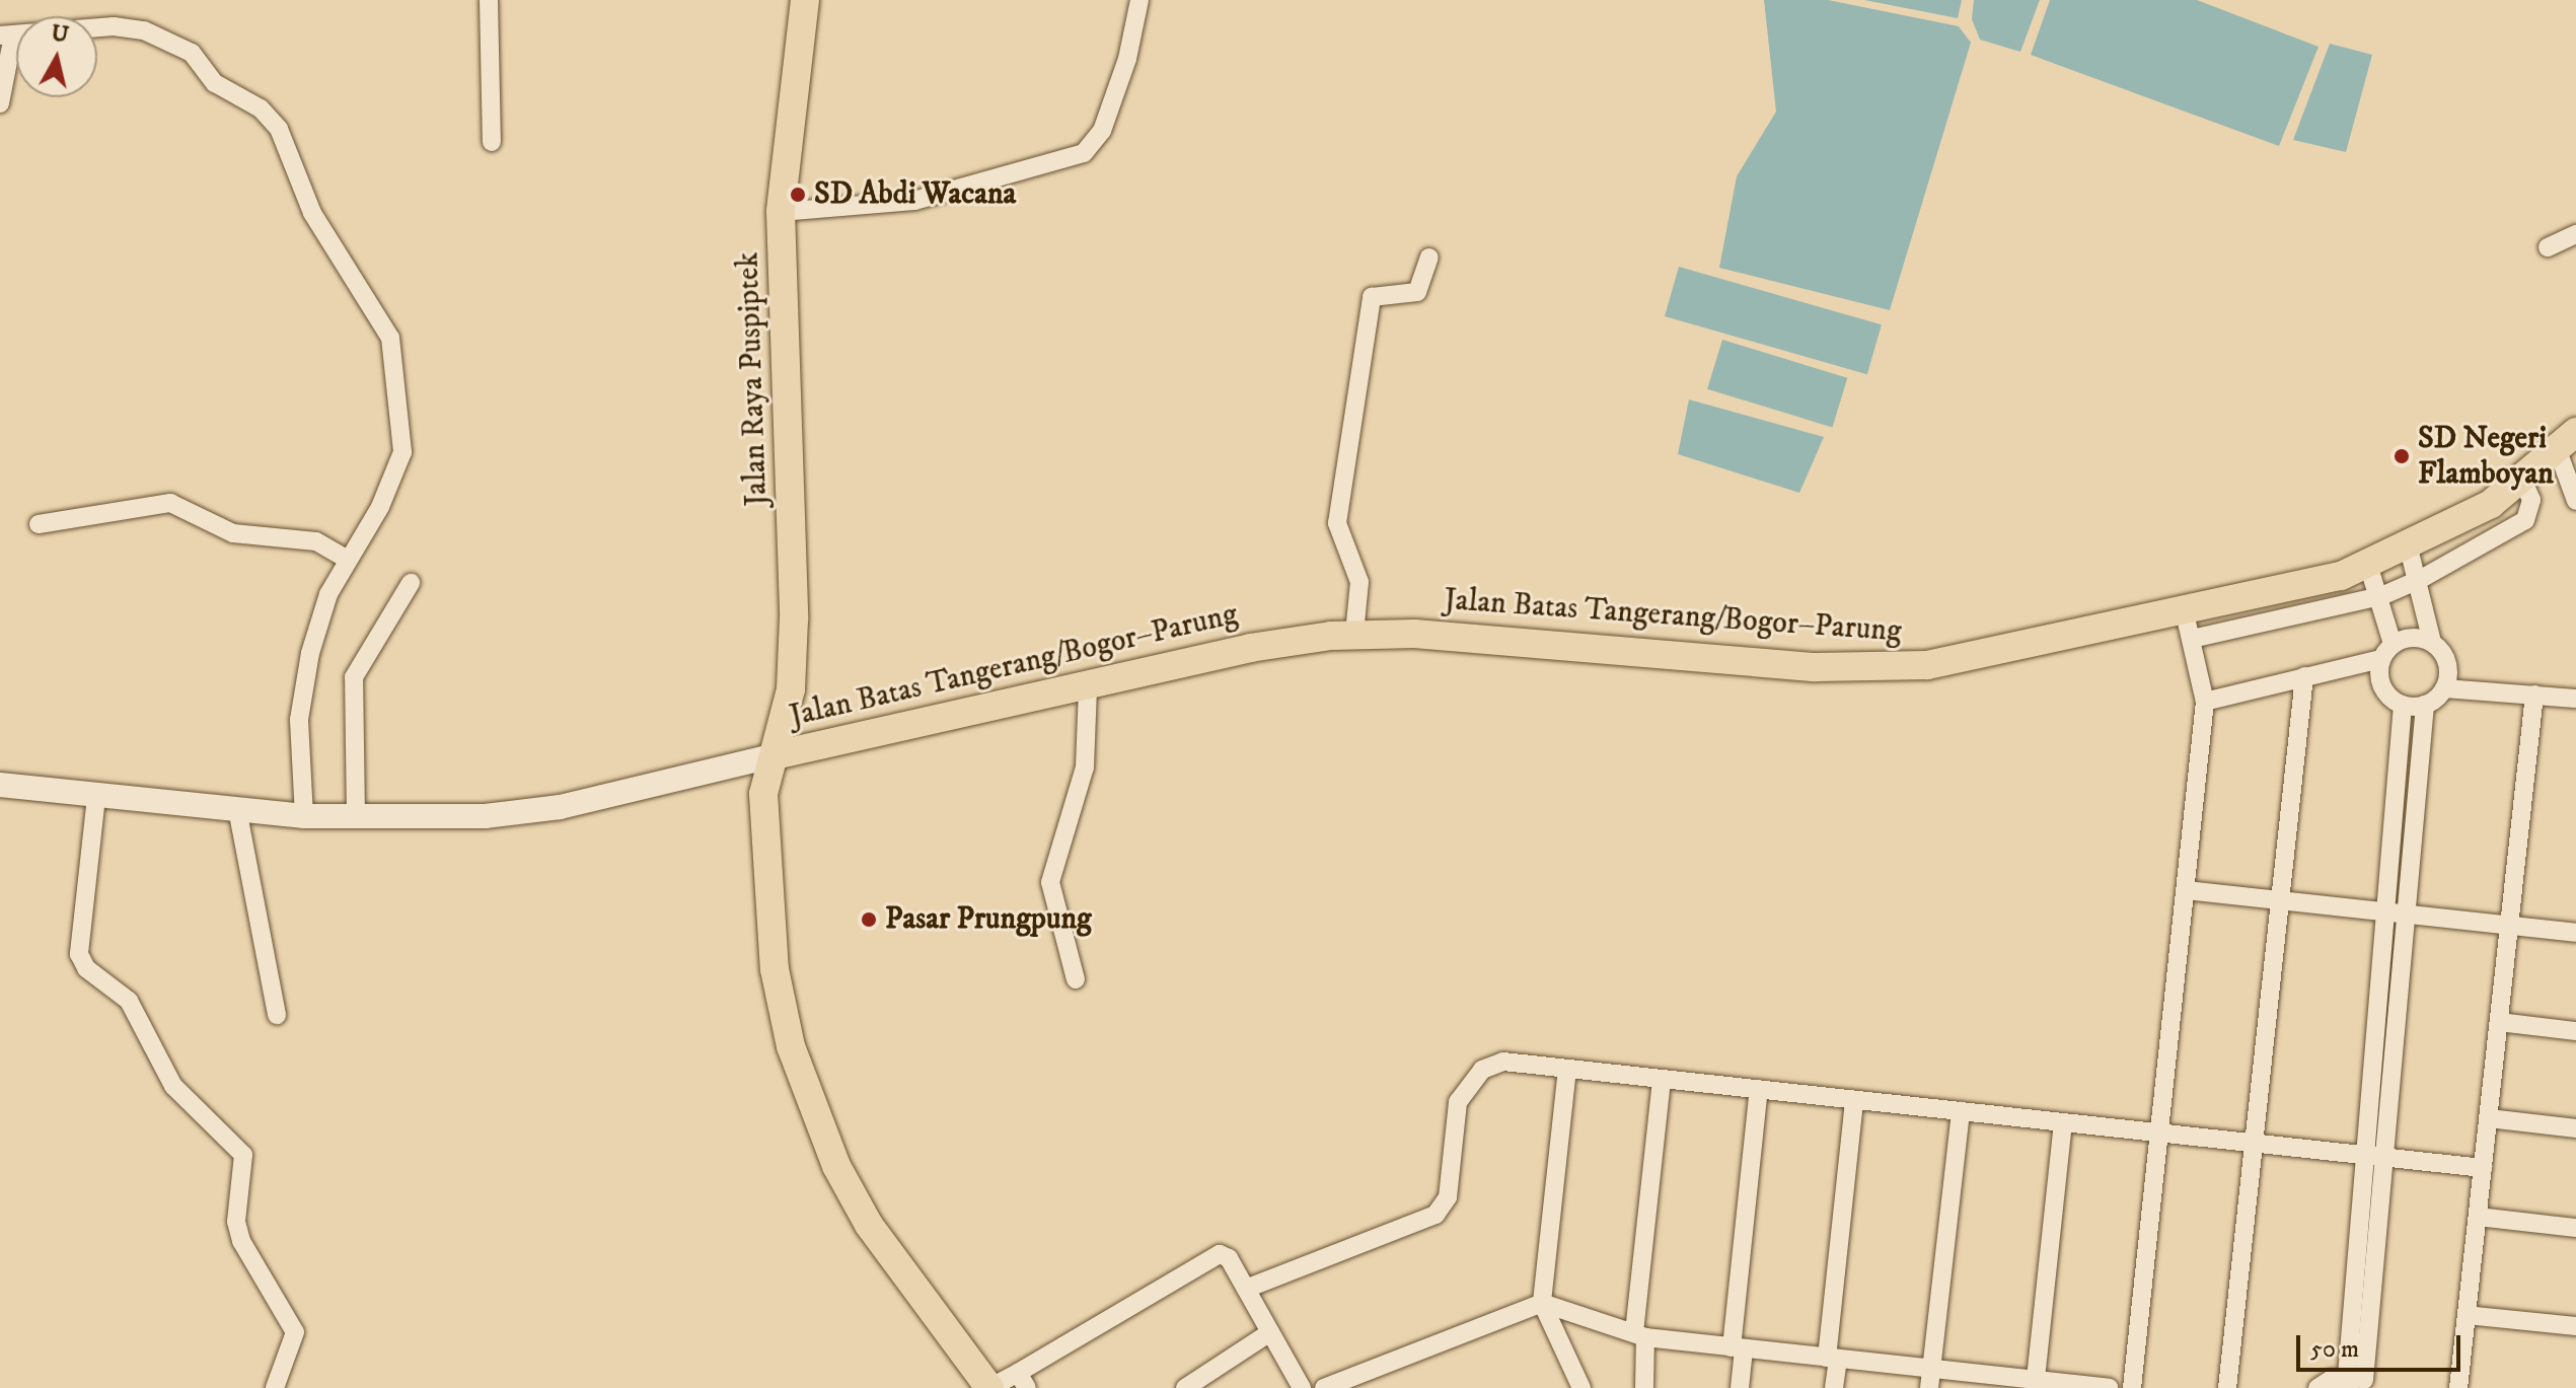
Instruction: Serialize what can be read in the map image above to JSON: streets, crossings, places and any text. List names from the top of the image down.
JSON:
{
  "streets": {
    "main road": ["Jalan Raya Puspiptek", "Jalan Batas Tangerang/Bogor–Parung"]
  },
  "crossings": [
    ["Jalan Raya Puspiptek", "Jalan Batas Tangerang/Bogor–Parung"]
  ],
  "places": ["SD Abdi Wacana", "SD Negeri Flamboyan", "Pasar Prungpung"],
  "scale_bar": "50 m",
  "north": "top"
}
